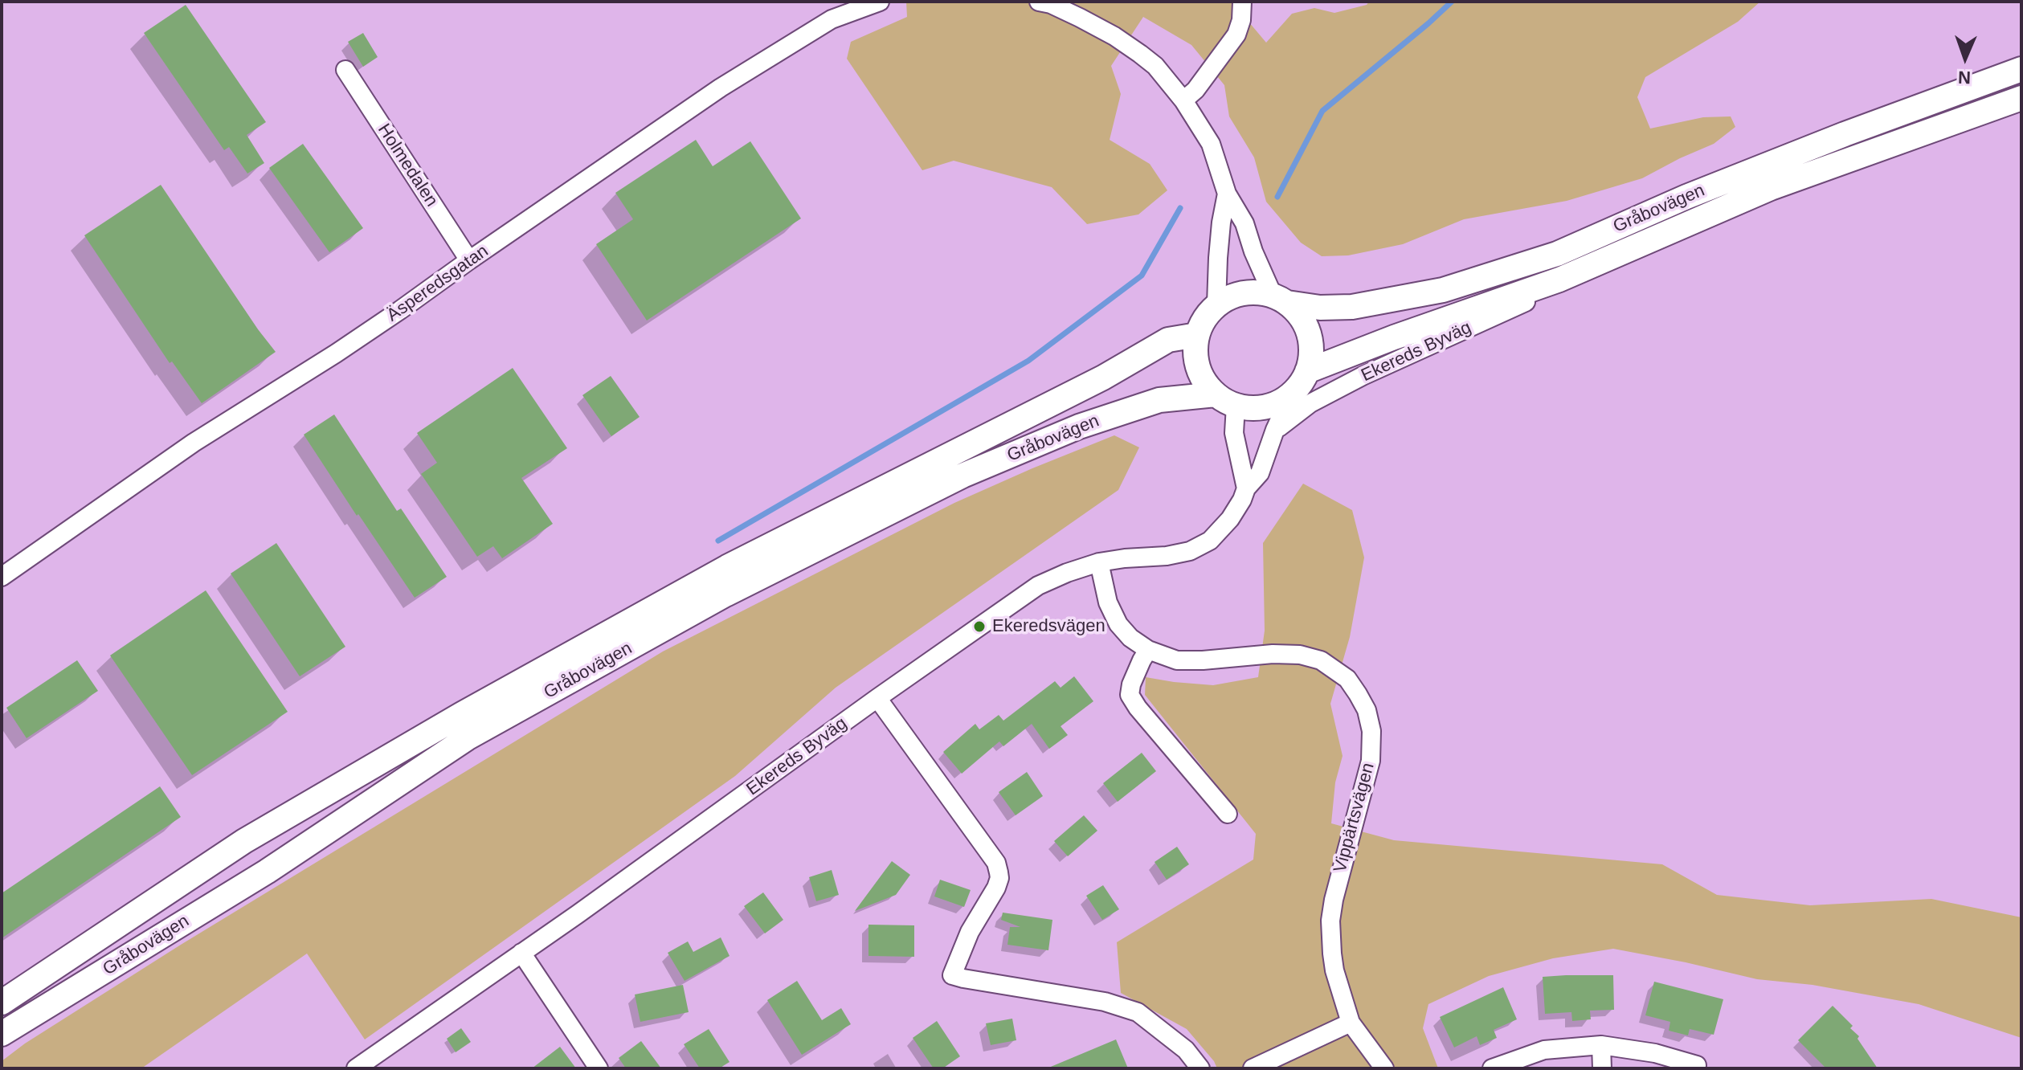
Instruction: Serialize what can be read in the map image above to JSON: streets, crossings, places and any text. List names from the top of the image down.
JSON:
{
  "streets": {
    "main road": ["Gråbovägen"],
    "street": [
      "Holmedalen",
      "Äsperedsgatan",
      "Ekereds Byväg",
      "Vippärtsvägen"
    ]
  },
  "crossings": [
    ["Holmedalen", "Äsperedsgatan"],
    ["Gråbovägen", "Ekereds Byväg"],
    ["Ekereds Byväg", "Vippärtsvägen"]
  ],
  "places": ["Ekeredsvägen"],
  "north": "bottom"
}
